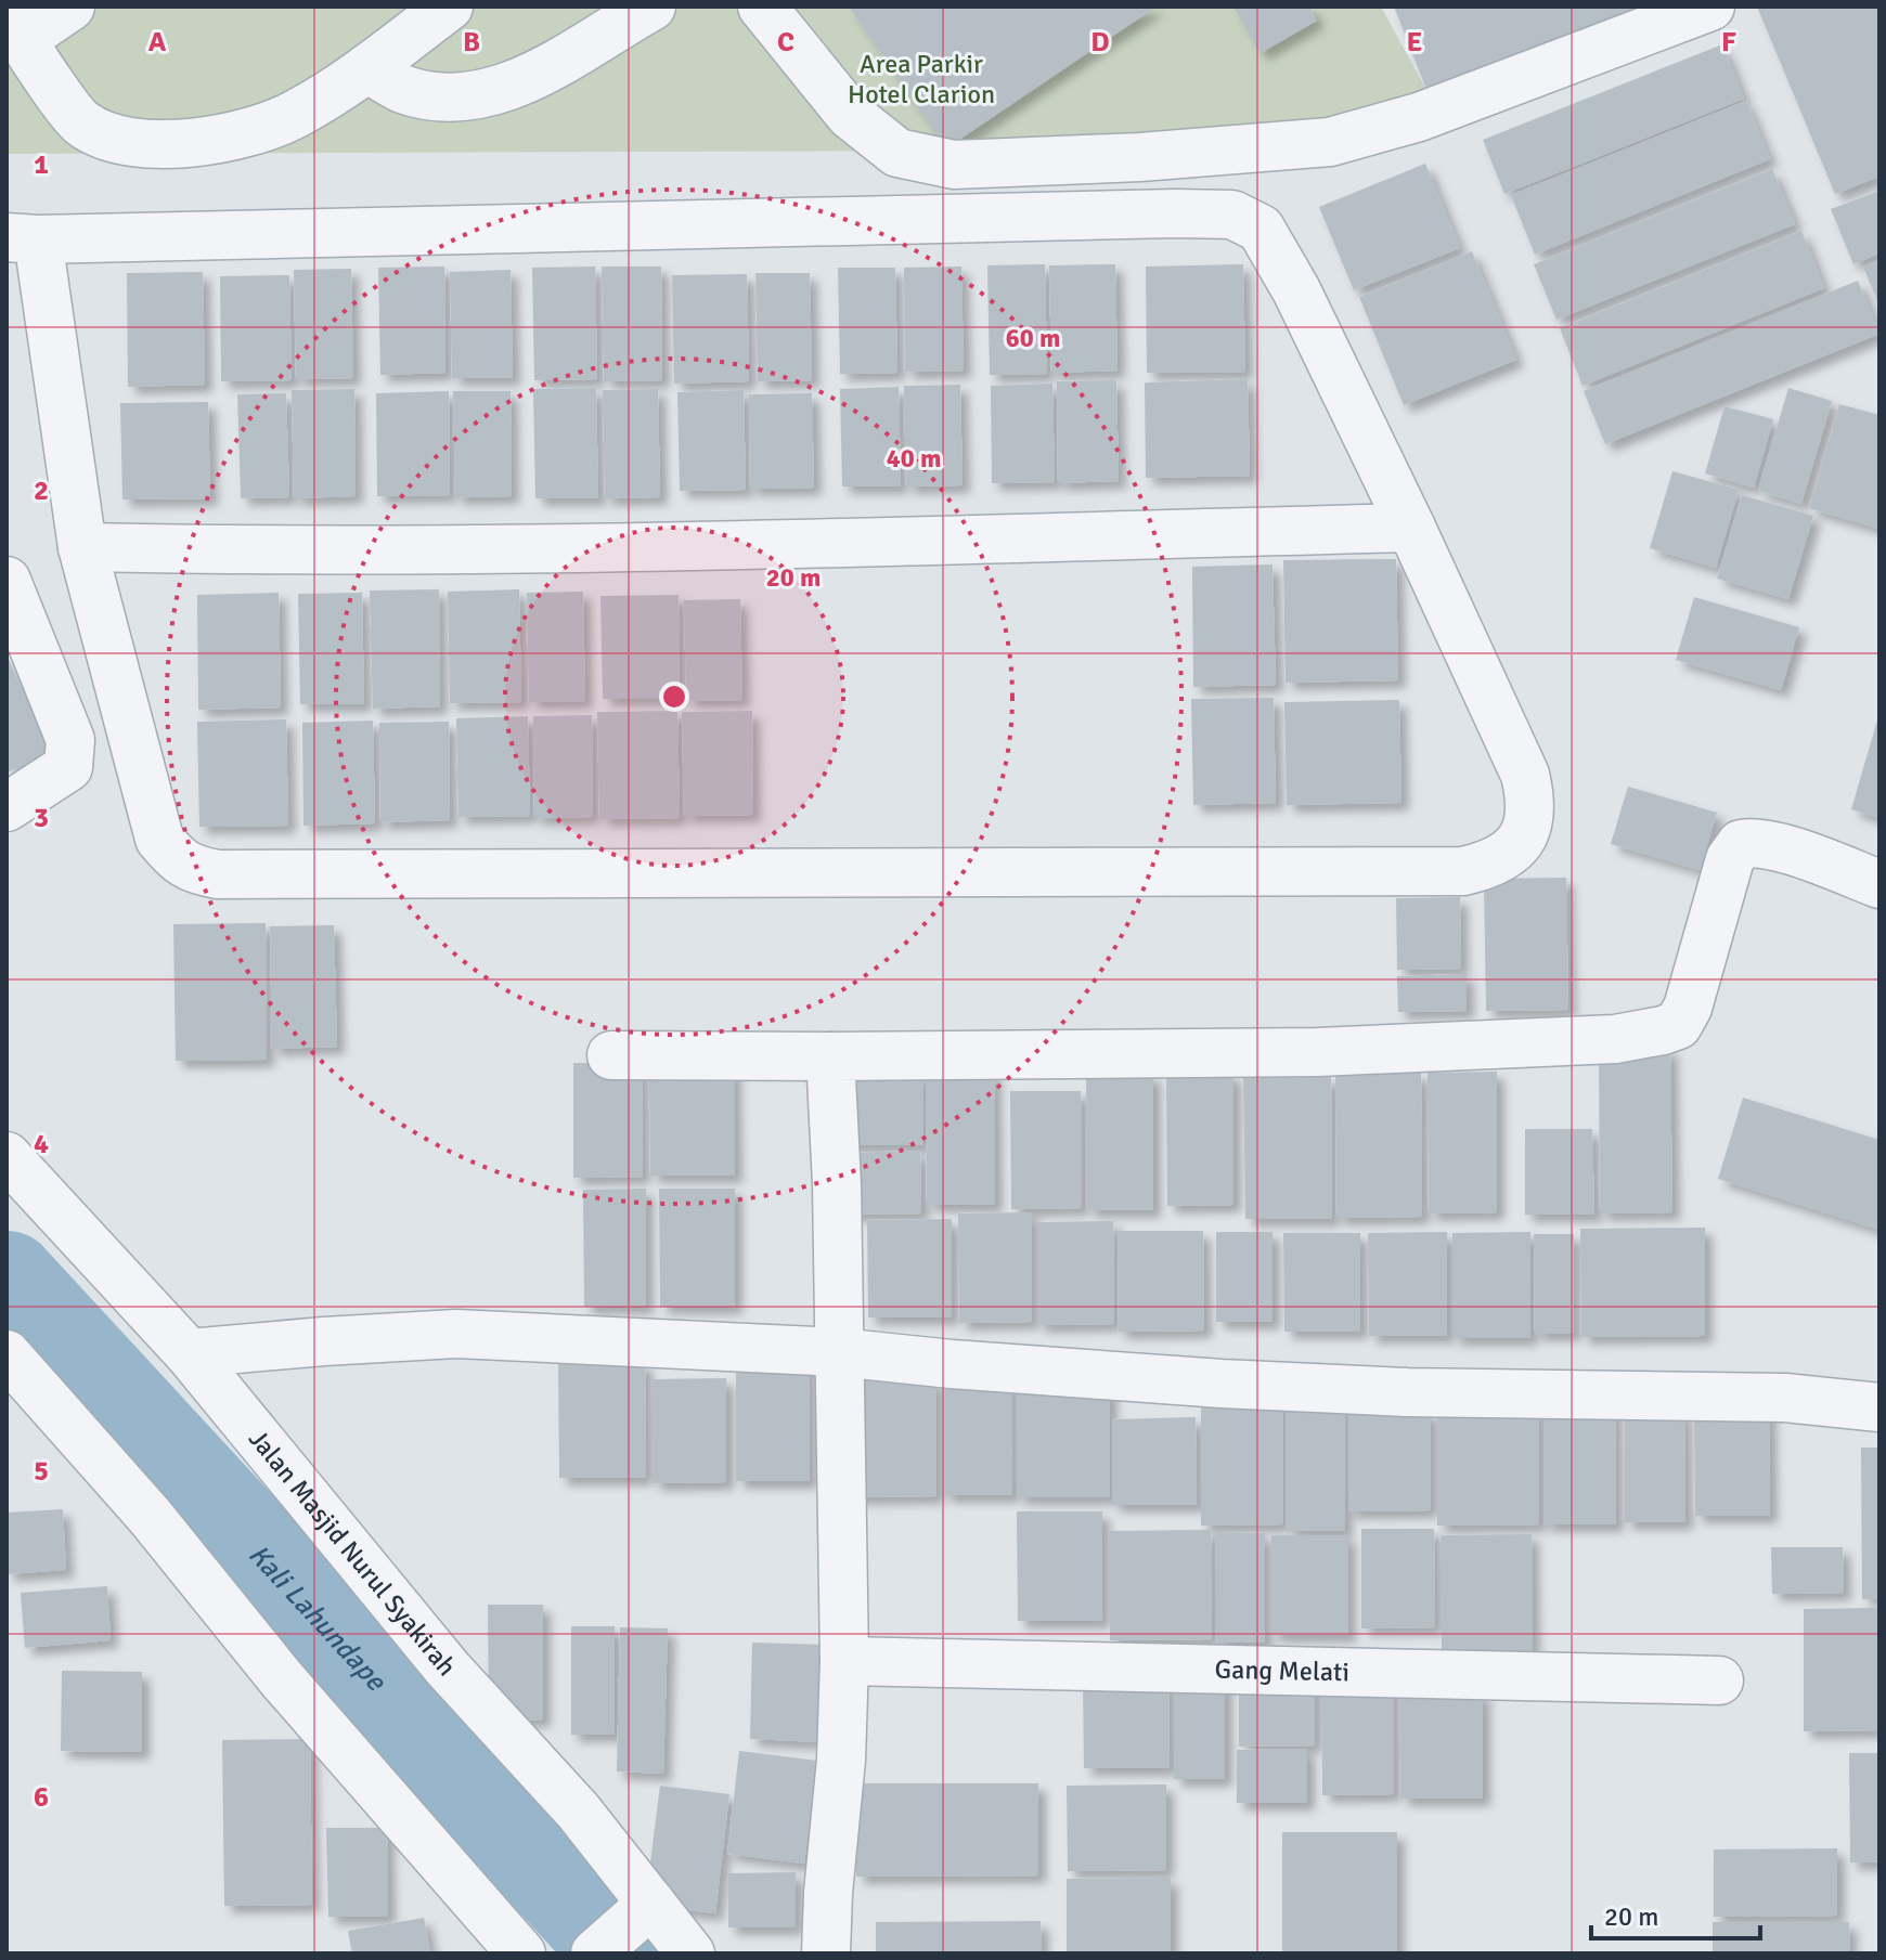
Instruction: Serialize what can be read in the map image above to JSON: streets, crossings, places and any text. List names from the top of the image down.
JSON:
{
  "streets": {
    "street": ["Jalan Masjid Nurul Syakirah", "Gang Melati"]
  },
  "water": ["Kali Lahundape"],
  "parks": ["Area Parkir Hotel Clarion"],
  "scale_bar": "20 m",
  "grid": {
    "columns": [
      "A",
      "B",
      "C",
      "D",
      "E",
      "F"
    ],
    "rows": [
      "1",
      "2",
      "3",
      "4",
      "5",
      "6"
    ]
  },
  "rings": ["60 m", "40 m", "20 m"]
}
